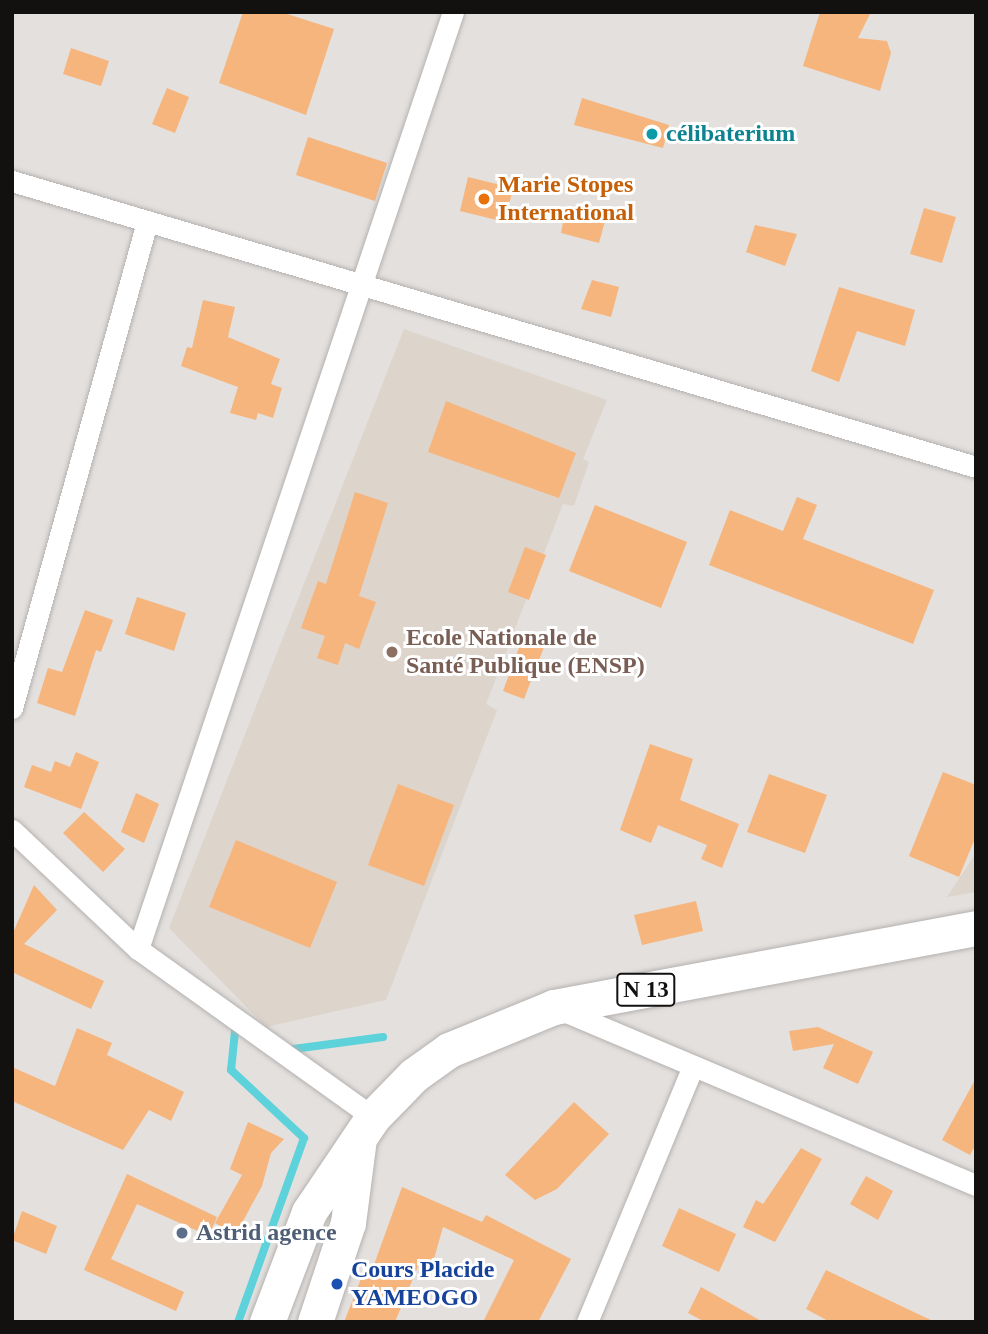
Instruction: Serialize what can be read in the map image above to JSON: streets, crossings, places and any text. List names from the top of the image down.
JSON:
{
  "streets": {
    "main road": ["N 13"]
  },
  "places": [
    "célibaterium",
    "Marie Stopes International",
    "Ecole Nationale de Santé Publique (ENSP)",
    "Astrid agence",
    "Cours Placide YAMEOGO"
  ]
}
